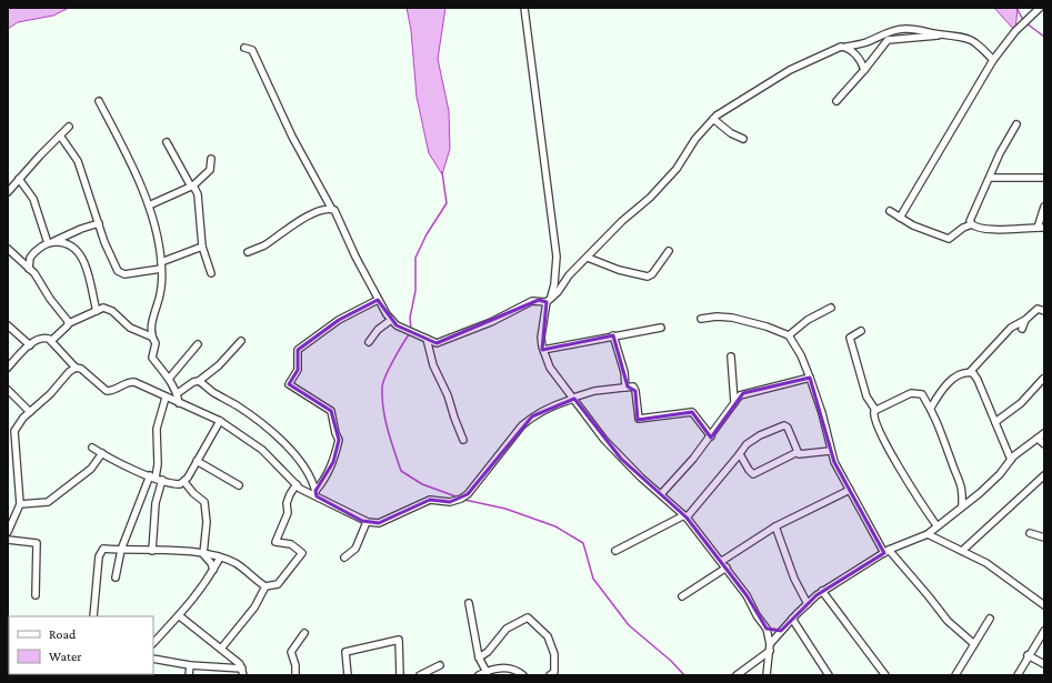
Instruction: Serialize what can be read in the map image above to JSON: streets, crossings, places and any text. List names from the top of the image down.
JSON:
{
  "legend": ["Road", "Water"]
}
